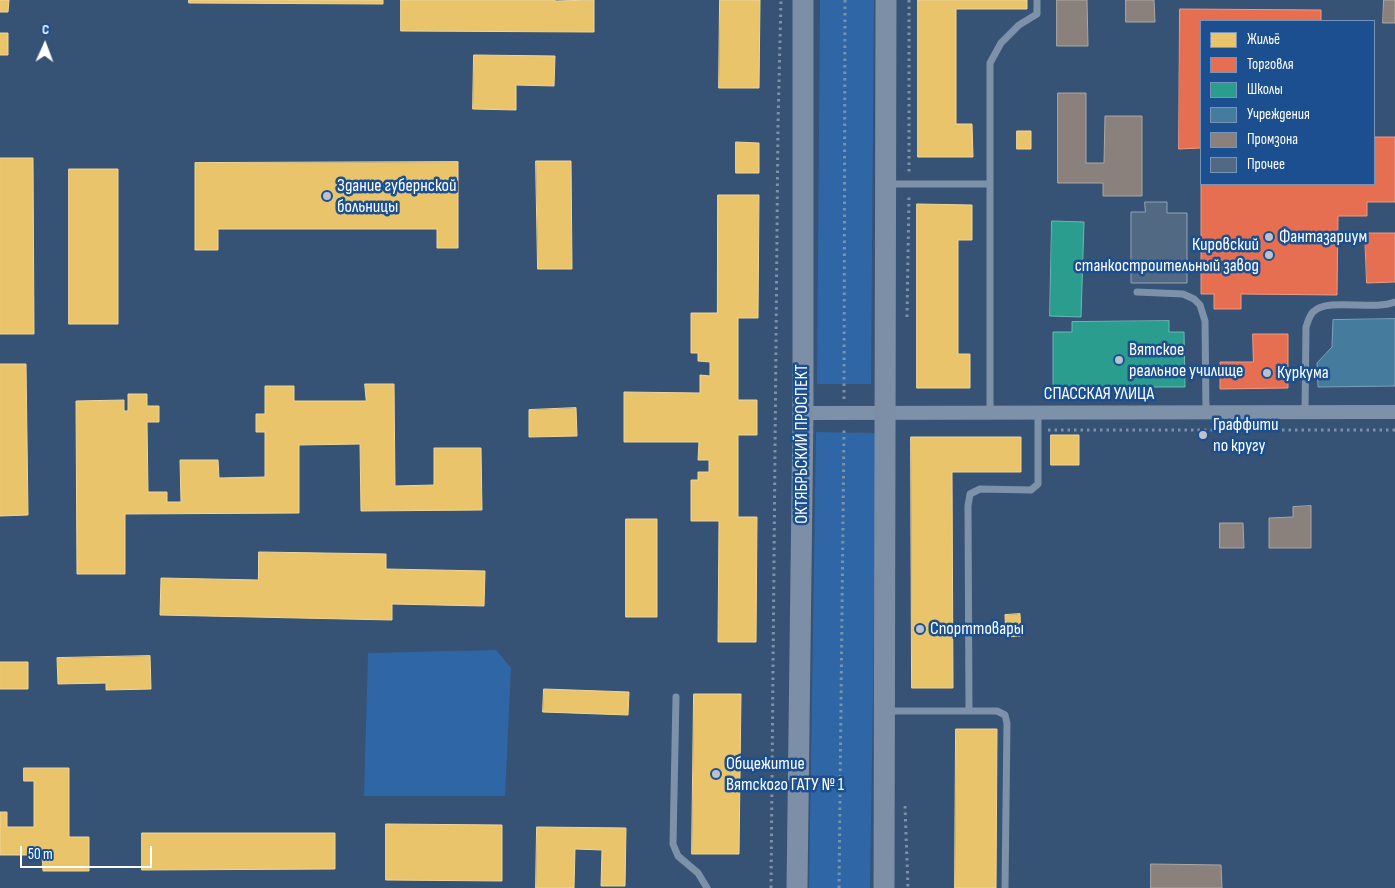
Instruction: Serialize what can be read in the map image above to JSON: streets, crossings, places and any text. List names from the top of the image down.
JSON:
{
  "streets": {
    "main road": ["ОКТЯБРЬСКИЙ ПРОСПЕКТ"],
    "street": ["СПАССКАЯ УЛИЦА"]
  },
  "crossings": [
    ["СПАССКАЯ УЛИЦА", "ОКТЯБРЬСКИЙ ПРОСПЕКТ"]
  ],
  "places": [
    "Здание губернской больницы",
    "Фантазариум",
    "Кировский станкостроительный завод",
    "Вятское реальное училище",
    "Куркума",
    "Граффити по кругу",
    "Спорттовары",
    "Общежитие Вятского ГАТУ № 1"
  ],
  "legend": [
    "Жильё",
    "Торговля",
    "Школы",
    "Учреждения",
    "Промзона",
    "Прочее"
  ],
  "scale_bar": "50 m",
  "north": "top"
}
